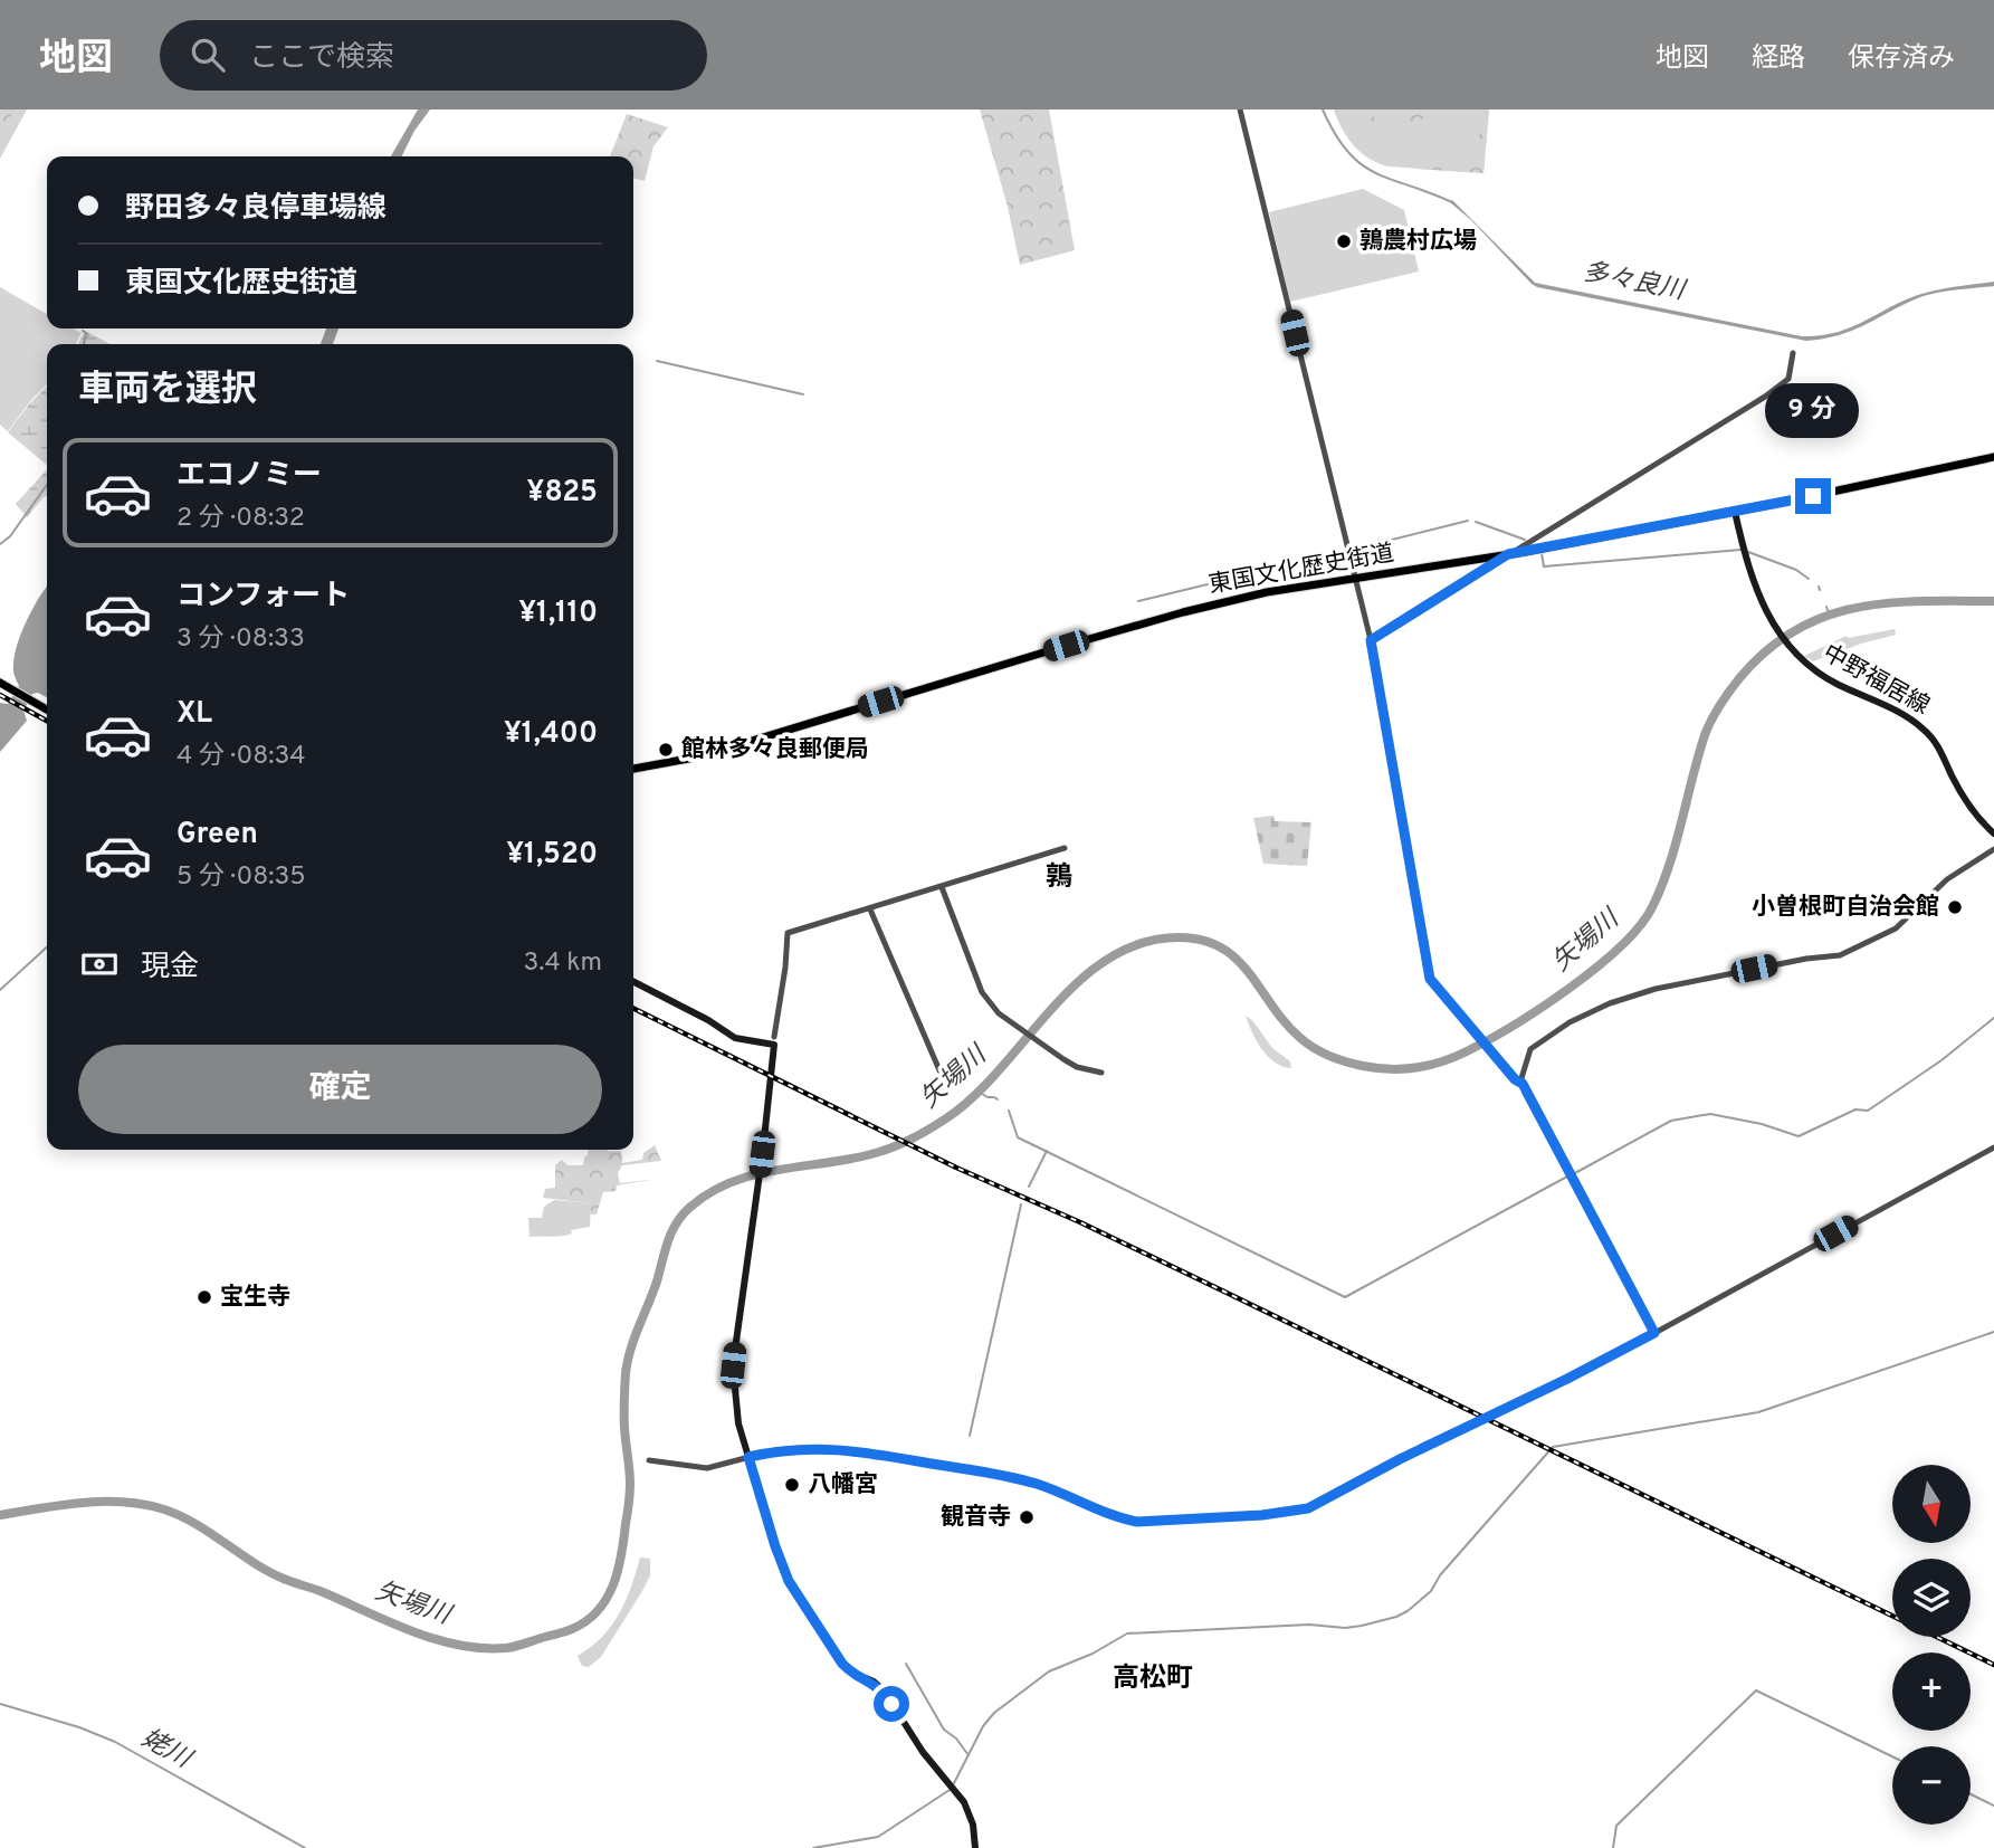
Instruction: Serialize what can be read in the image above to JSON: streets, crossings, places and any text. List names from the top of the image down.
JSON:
{
  "streets": {
    "highway": ["東国文化歴史街道"],
    "main road": ["中野福居線"]
  },
  "crossings": [
    ["東国文化歴史街道", "中野福居線"]
  ],
  "districts": ["鶉", "高松町"],
  "water": ["多々良川", "矢場川", "姥川"],
  "places": [
    "鶉農村広場",
    "館林多々良郵便局",
    "小曽根町自治会館",
    "宝生寺",
    "八幡宮",
    "観音寺"
  ],
  "north": "bottom",
  "page": {
    "header": "地図",
    "search": "ここで検索",
    "nav": ["地図", "経路", "保存済み"],
    "banner": ["野田多々良停車場線", "東国文化歴史街道"],
    "heading": "車両を選択",
    "bubble": "9 分",
    "list": [
      {
        "name": "エコノミー",
        "note": "2 分 · 08:32",
        "value": "¥825"
      },
      {
        "name": "コンフォート",
        "note": "3 分 · 08:33",
        "value": "¥1,110"
      },
      {
        "name": "XL",
        "note": "4 分 · 08:34",
        "value": "¥1,400"
      },
      {
        "name": "Green",
        "note": "5 分 · 08:35",
        "value": "¥1,520"
      }
    ],
    "pay": ["現金", "3.4 km"],
    "buttons": "確定",
    "map_buttons": ["+", "−"]
  }
}
